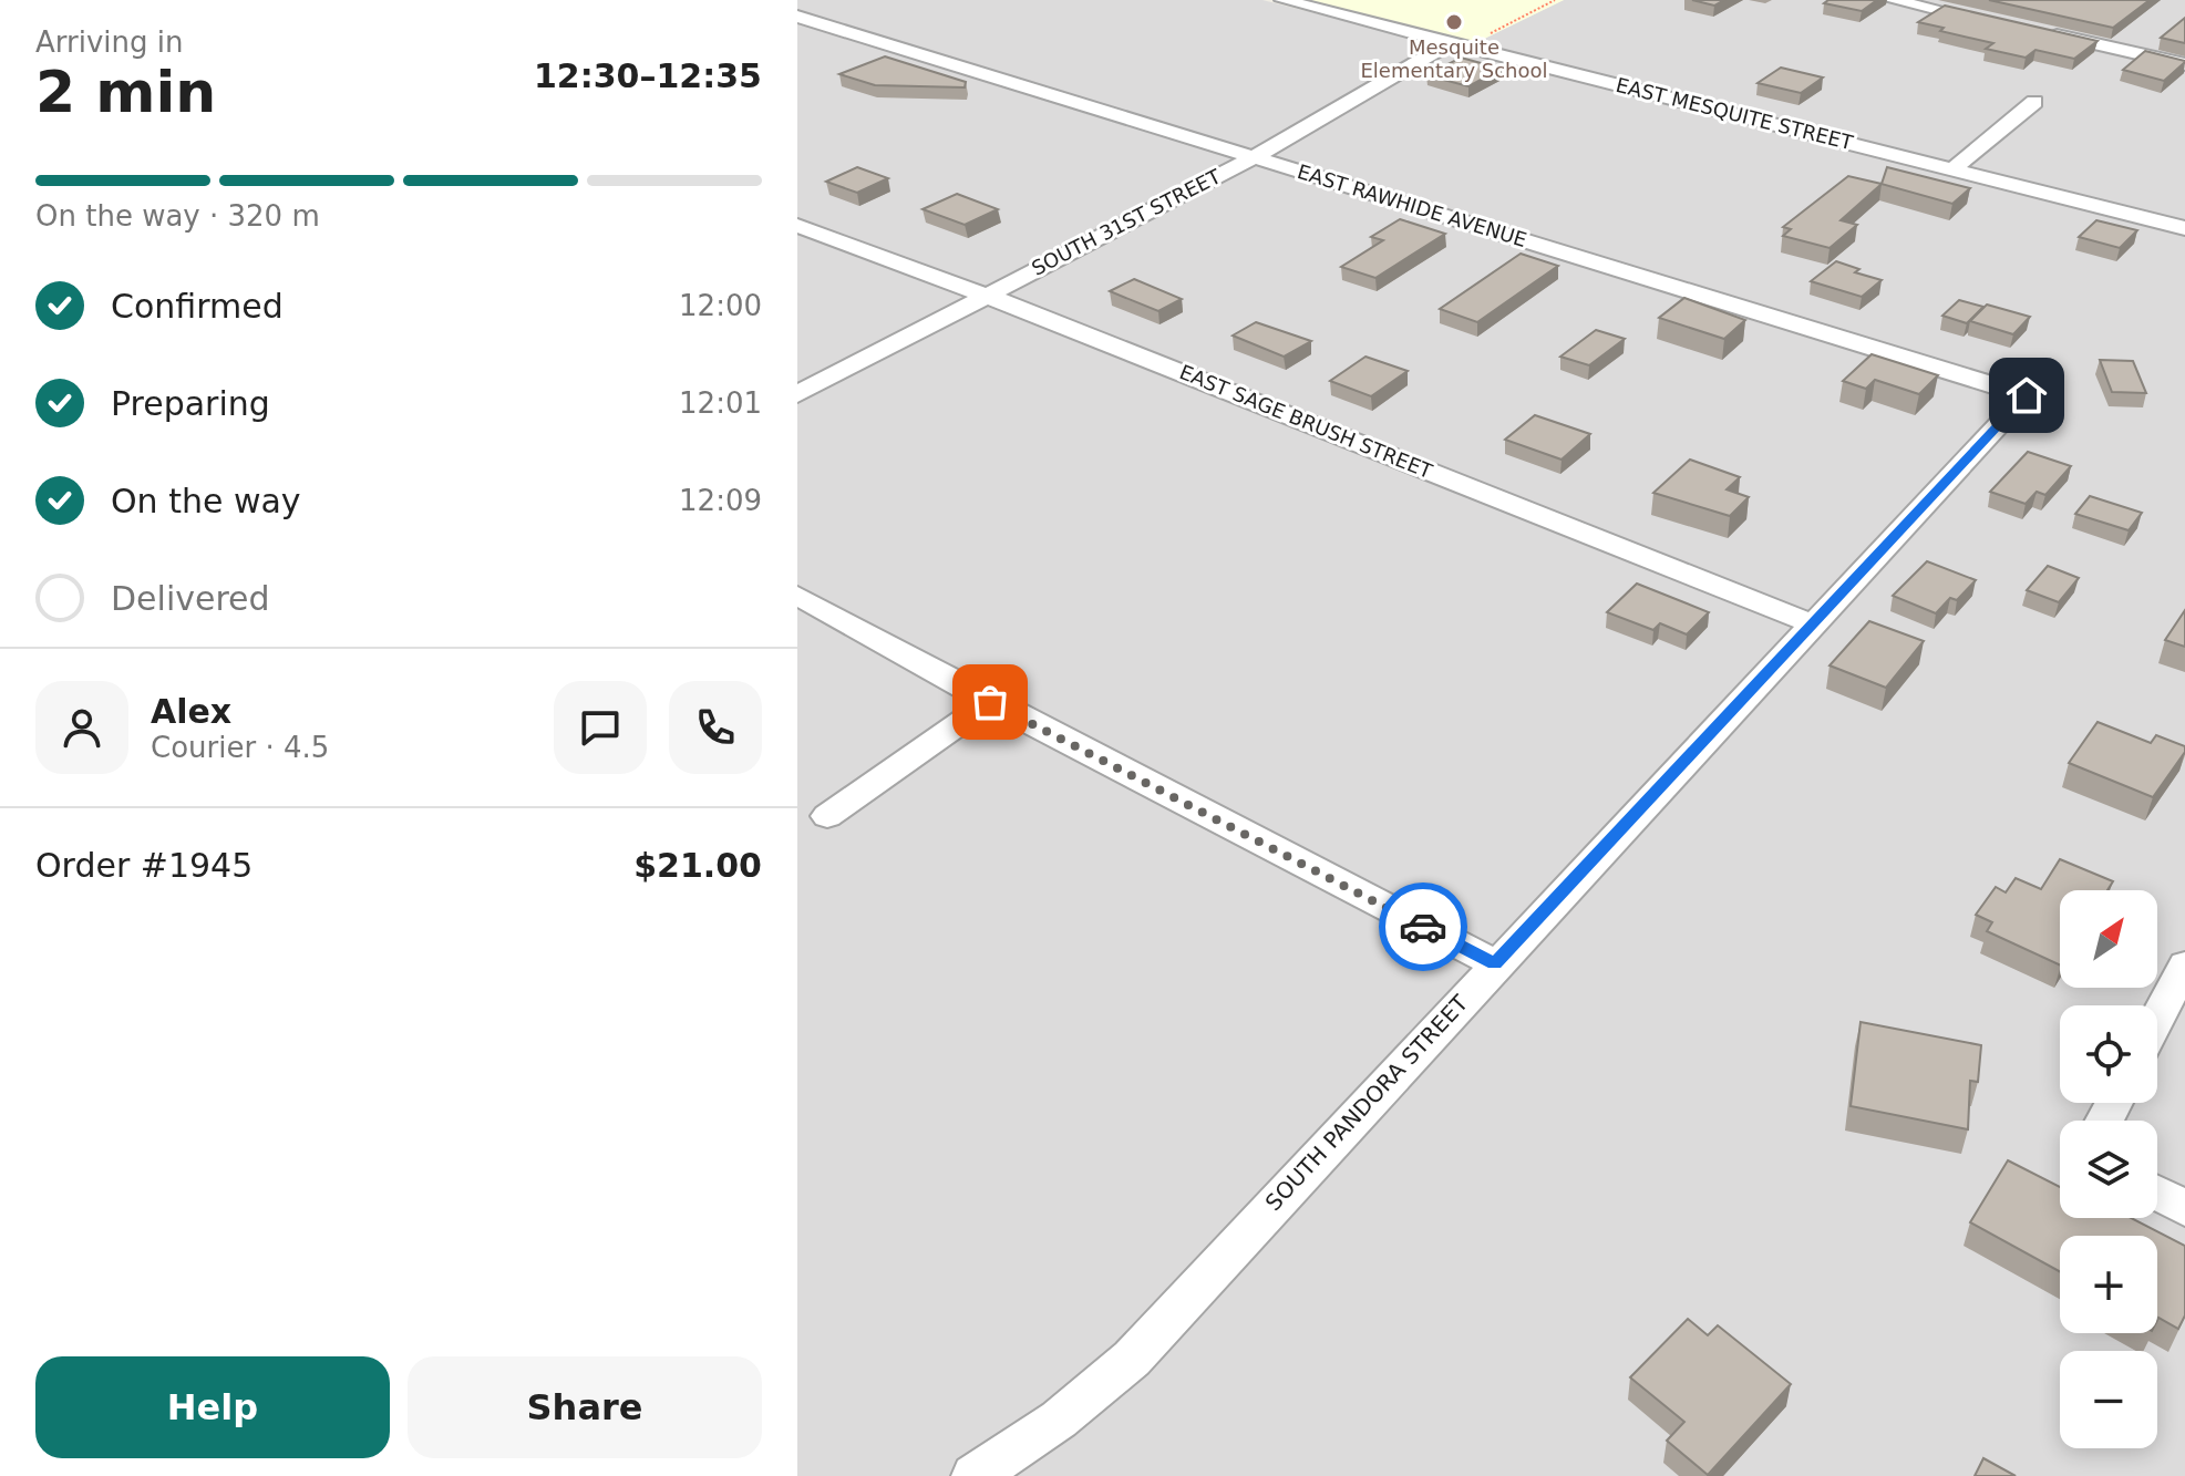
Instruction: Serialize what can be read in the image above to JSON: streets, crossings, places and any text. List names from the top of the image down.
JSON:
{
  "streets": {
    "street": [
      "EAST MESQUITE STREET",
      "EAST RAWHIDE AVENUE",
      "SOUTH 31ST STREET",
      "EAST SAGE BRUSH STREET",
      "SOUTH PANDORA STREET"
    ]
  },
  "crossings": [
    ["EAST MESQUITE STREET", "SOUTH 31ST STREET"],
    ["EAST RAWHIDE AVENUE", "SOUTH 31ST STREET"],
    ["EAST RAWHIDE AVENUE", "SOUTH PANDORA STREET"],
    ["SOUTH 31ST STREET", "EAST SAGE BRUSH STREET"],
    ["EAST SAGE BRUSH STREET", "SOUTH PANDORA STREET"]
  ],
  "places": ["Mesquite Elementary School"],
  "north": "top right",
  "page": {
    "heading": ["2 min", "Arriving in", "12:30–12:35"],
    "panel": [
      "Alex",
      "Courier · 4.5",
      "Order #1945",
      "$21.00"
    ],
    "bar": "On the way · 320 m",
    "list": [
      ["Confirmed", "12:00"],
      ["Preparing", "12:01"],
      ["On the way", "12:09"],
      "Delivered"
    ],
    "map_buttons": ["+", "−"],
    "buttons": ["Help", "Share"]
  }
}
